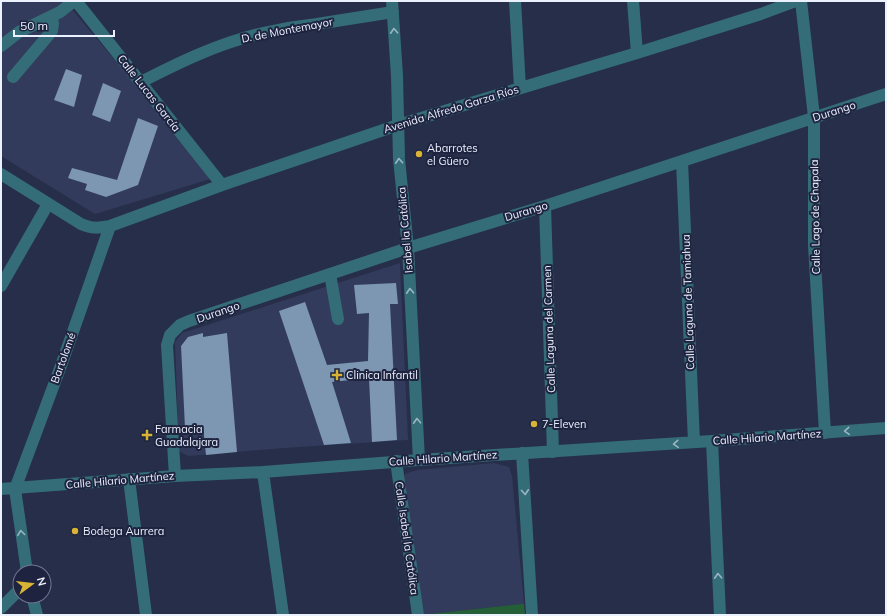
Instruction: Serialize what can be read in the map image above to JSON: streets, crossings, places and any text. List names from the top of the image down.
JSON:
{
  "streets": {
    "street": [
      "D. de Montemayor",
      "Calle Lucas García",
      "Avenida Alfredo Garza Ríos",
      "Durango",
      "Calle Lago de Chapala",
      "Isabel la Católica",
      "Calle Laguna de Tamiahua",
      "Calle Laguna del Carmen",
      "Bartolomé",
      "Calle Hilario Martínez",
      "Calle Isabel la Católica"
    ]
  },
  "crossings": [
    ["D. de Montemayor", "Calle Lucas García"],
    ["D. de Montemayor", "Isabel la Católica"],
    ["Calle Lucas García", "Avenida Alfredo Garza Ríos"],
    ["Avenida Alfredo Garza Ríos", "Isabel la Católica"],
    ["Avenida Alfredo Garza Ríos", "Bartolomé"],
    ["Durango", "Calle Lago de Chapala"],
    ["Durango", "Isabel la Católica"],
    ["Durango", "Calle Laguna de Tamiahua"],
    ["Durango", "Calle Laguna del Carmen"],
    ["Durango", "Calle Hilario Martínez"],
    ["Calle Lago de Chapala", "Calle Hilario Martínez"],
    ["Isabel la Católica", "Calle Hilario Martínez"],
    ["Calle Laguna de Tamiahua", "Calle Hilario Martínez"],
    ["Calle Laguna del Carmen", "Calle Hilario Martínez"],
    ["Bartolomé", "Calle Hilario Martínez"],
    ["Calle Hilario Martínez", "Calle Isabel la Católica"]
  ],
  "one_way": ["Isabel la Católica"],
  "places": {
    "other": ["Abarrotes el Güero", "7-Eleven", "Bodega Aurrera"],
    "health": ["Clinica Infantil", "Farmacia Guadalajara"]
  },
  "scale_bar": "50 m",
  "north": "right"
}
